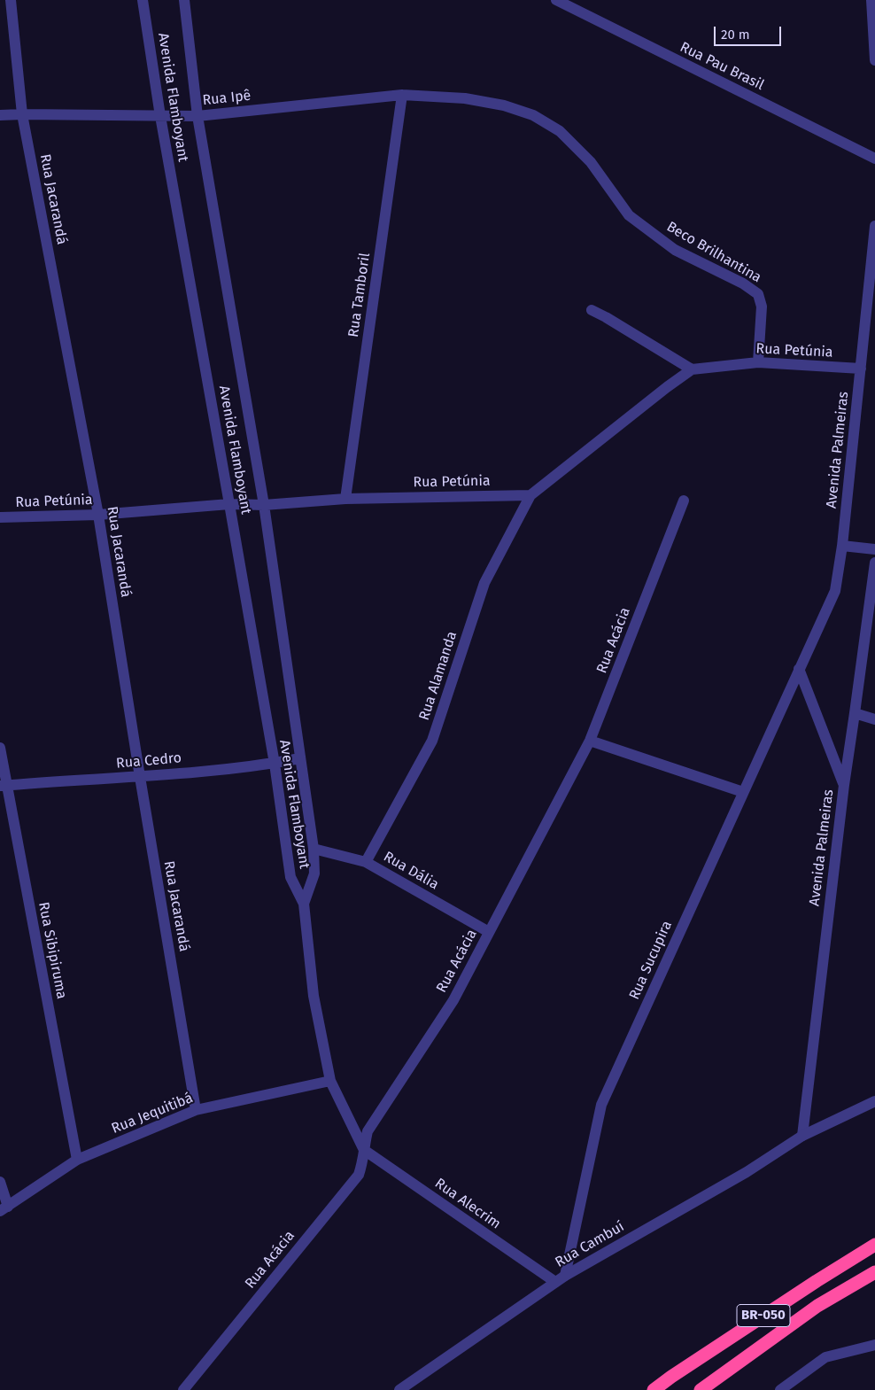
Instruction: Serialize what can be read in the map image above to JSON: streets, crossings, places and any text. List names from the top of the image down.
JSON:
{
  "streets": {
    "highway": ["BR-050"],
    "street": [
      "Rua Pau Brasil",
      "Avenida Flamboyant",
      "Rua Ipê",
      "Rua Jacarandá",
      "Beco Brilhantina",
      "Rua Tamboril",
      "Rua Petúnia",
      "Avenida Palmeiras",
      "Rua Acácia",
      "Rua Alamanda",
      "Rua Cedro",
      "Rua Dália",
      "Rua Sibipiruma",
      "Rua Sucupira",
      "Rua Jequitibá",
      "Rua Alecrim",
      "Rua Cambuí"
    ]
  },
  "crossings": [
    ["Avenida Flamboyant", "Rua Ipê"],
    ["Avenida Flamboyant", "Rua Petúnia"],
    ["Avenida Flamboyant", "Rua Acácia"],
    ["Avenida Flamboyant", "Rua Cedro"],
    ["Avenida Flamboyant", "Rua Dália"],
    ["Avenida Flamboyant", "Rua Jequitibá"],
    ["Avenida Flamboyant", "Rua Alecrim"],
    ["Rua Ipê", "Rua Jacarandá"],
    ["Rua Ipê", "Beco Brilhantina"],
    ["Rua Ipê", "Rua Tamboril"],
    ["Rua Jacarandá", "Rua Petúnia"],
    ["Rua Jacarandá", "Rua Cedro"],
    ["Rua Jacarandá", "Rua Jequitibá"],
    ["Beco Brilhantina", "Rua Tamboril"],
    ["Beco Brilhantina", "Rua Petúnia"],
    ["Rua Tamboril", "Rua Petúnia"],
    ["Rua Petúnia", "Avenida Palmeiras"],
    ["Rua Petúnia", "Rua Alamanda"],
    ["Avenida Palmeiras", "Rua Sucupira"],
    ["Avenida Palmeiras", "Rua Cambuí"],
    ["Rua Acácia", "Rua Dália"],
    ["Rua Acácia", "Rua Alecrim"],
    ["Rua Alamanda", "Rua Dália"],
    ["Rua Cedro", "Rua Sibipiruma"],
    ["Rua Sibipiruma", "Rua Jequitibá"],
    ["Rua Sucupira", "Rua Alecrim"],
    ["Rua Sucupira", "Rua Cambuí"],
    ["Rua Alecrim", "Rua Cambuí"]
  ],
  "scale_bar": "20 m"
}
